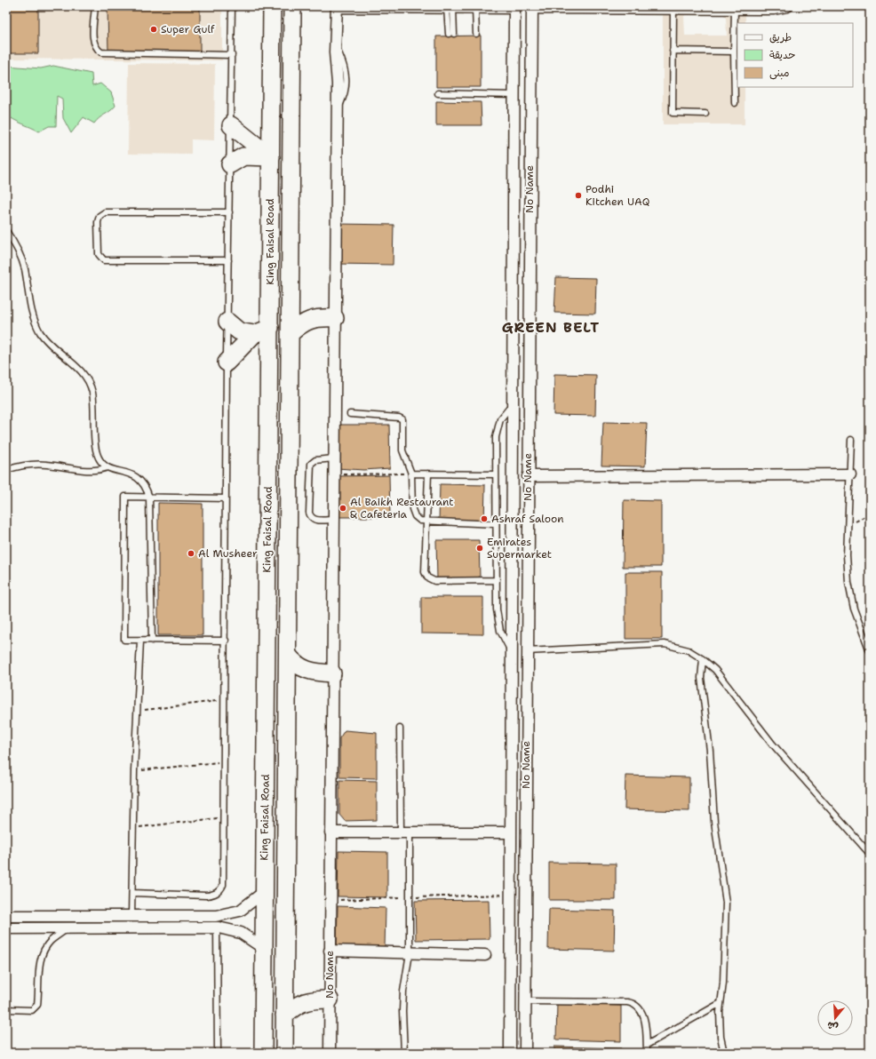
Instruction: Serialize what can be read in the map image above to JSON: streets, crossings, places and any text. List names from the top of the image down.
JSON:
{
  "streets": {
    "main road": ["King Faisal Road"],
    "street": ["No Name"]
  },
  "districts": ["GREEN BELT"],
  "places": [
    "Super Gulf",
    "Podhi Kitchen UAQ",
    "Al Baikh Restaurant & Cafeteria",
    "Ashraf Saloon",
    "Emirates Supermarket",
    "Al Musheer"
  ],
  "legend": ["طريق", "حديقة", "مبنى"],
  "north": "bottom"
}
